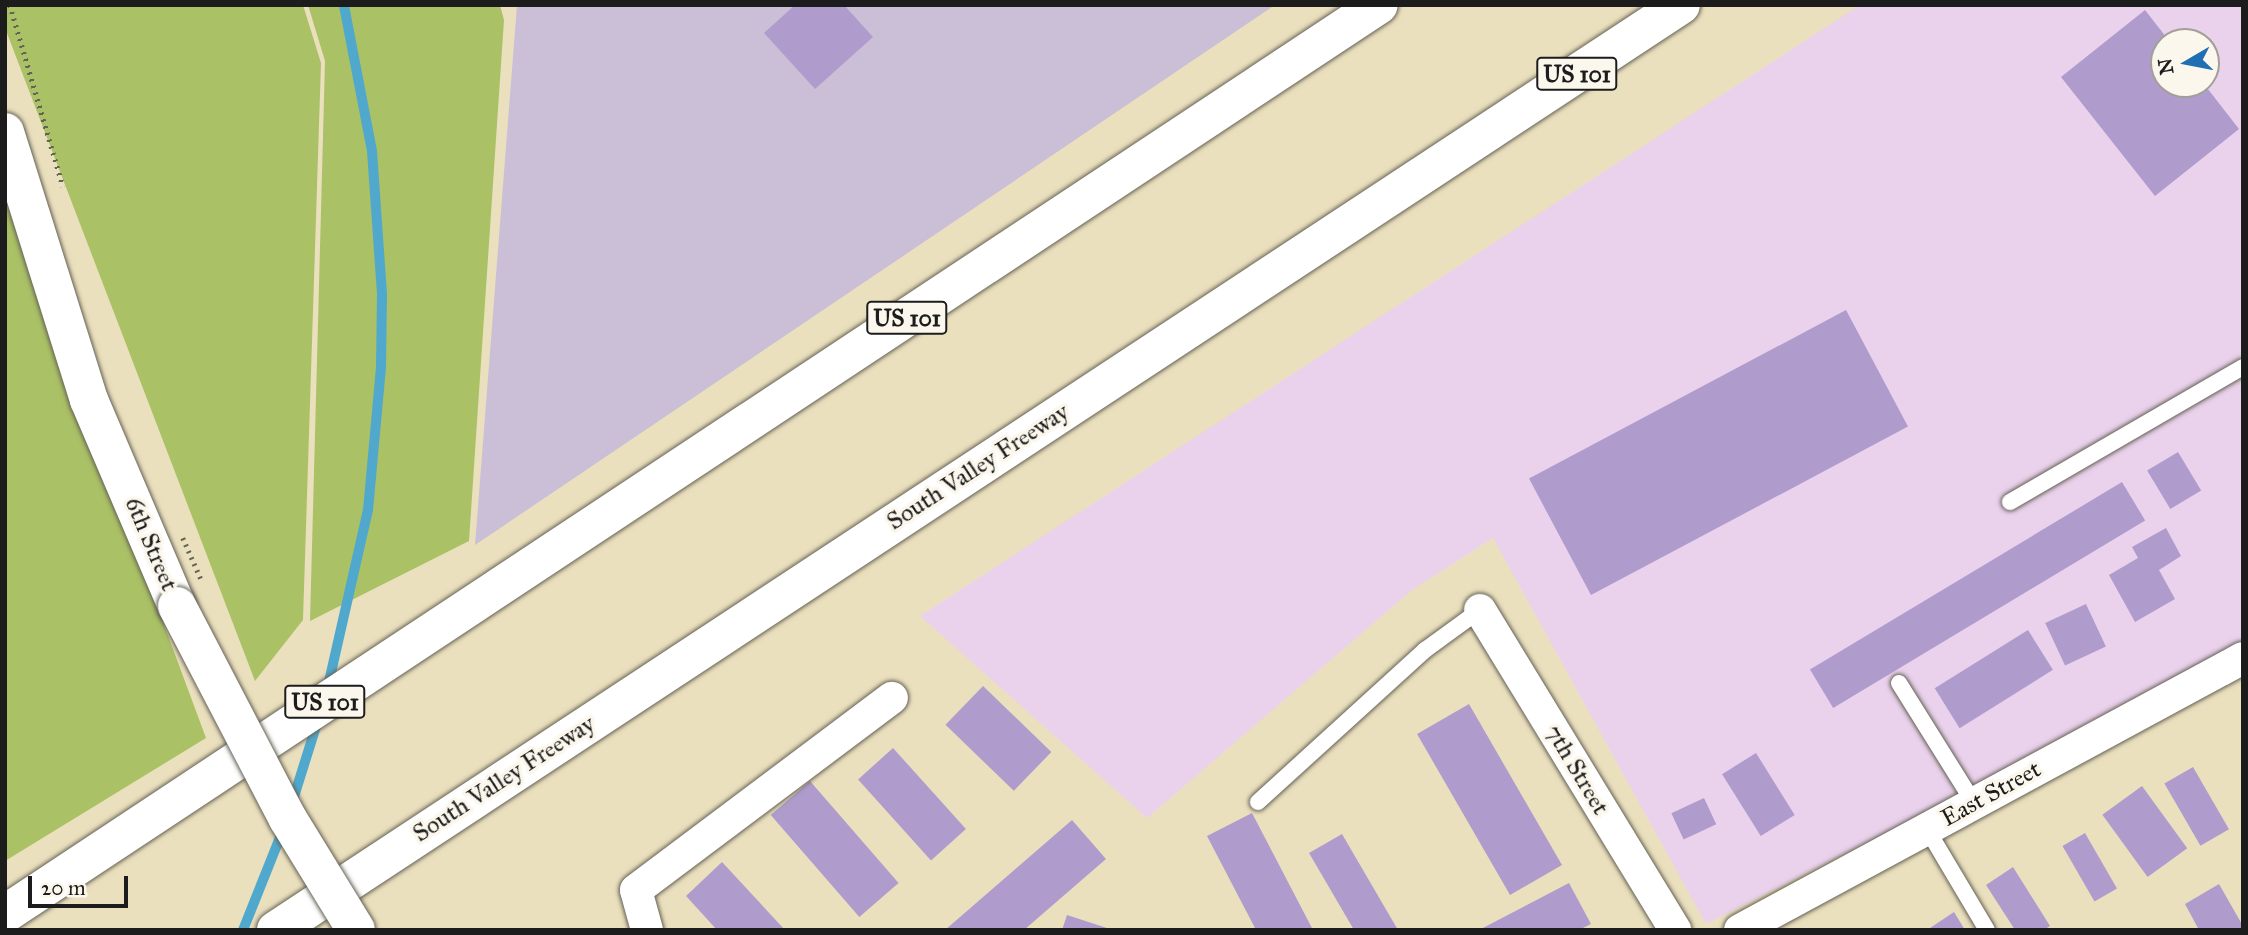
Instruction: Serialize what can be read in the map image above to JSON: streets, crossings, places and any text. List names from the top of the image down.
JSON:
{
  "streets": {
    "main road": ["US 101", "South Valley Freeway", "6th Street"],
    "street": ["7th Street", "East Street"]
  },
  "scale_bar": "20 m",
  "north": "left"
}
